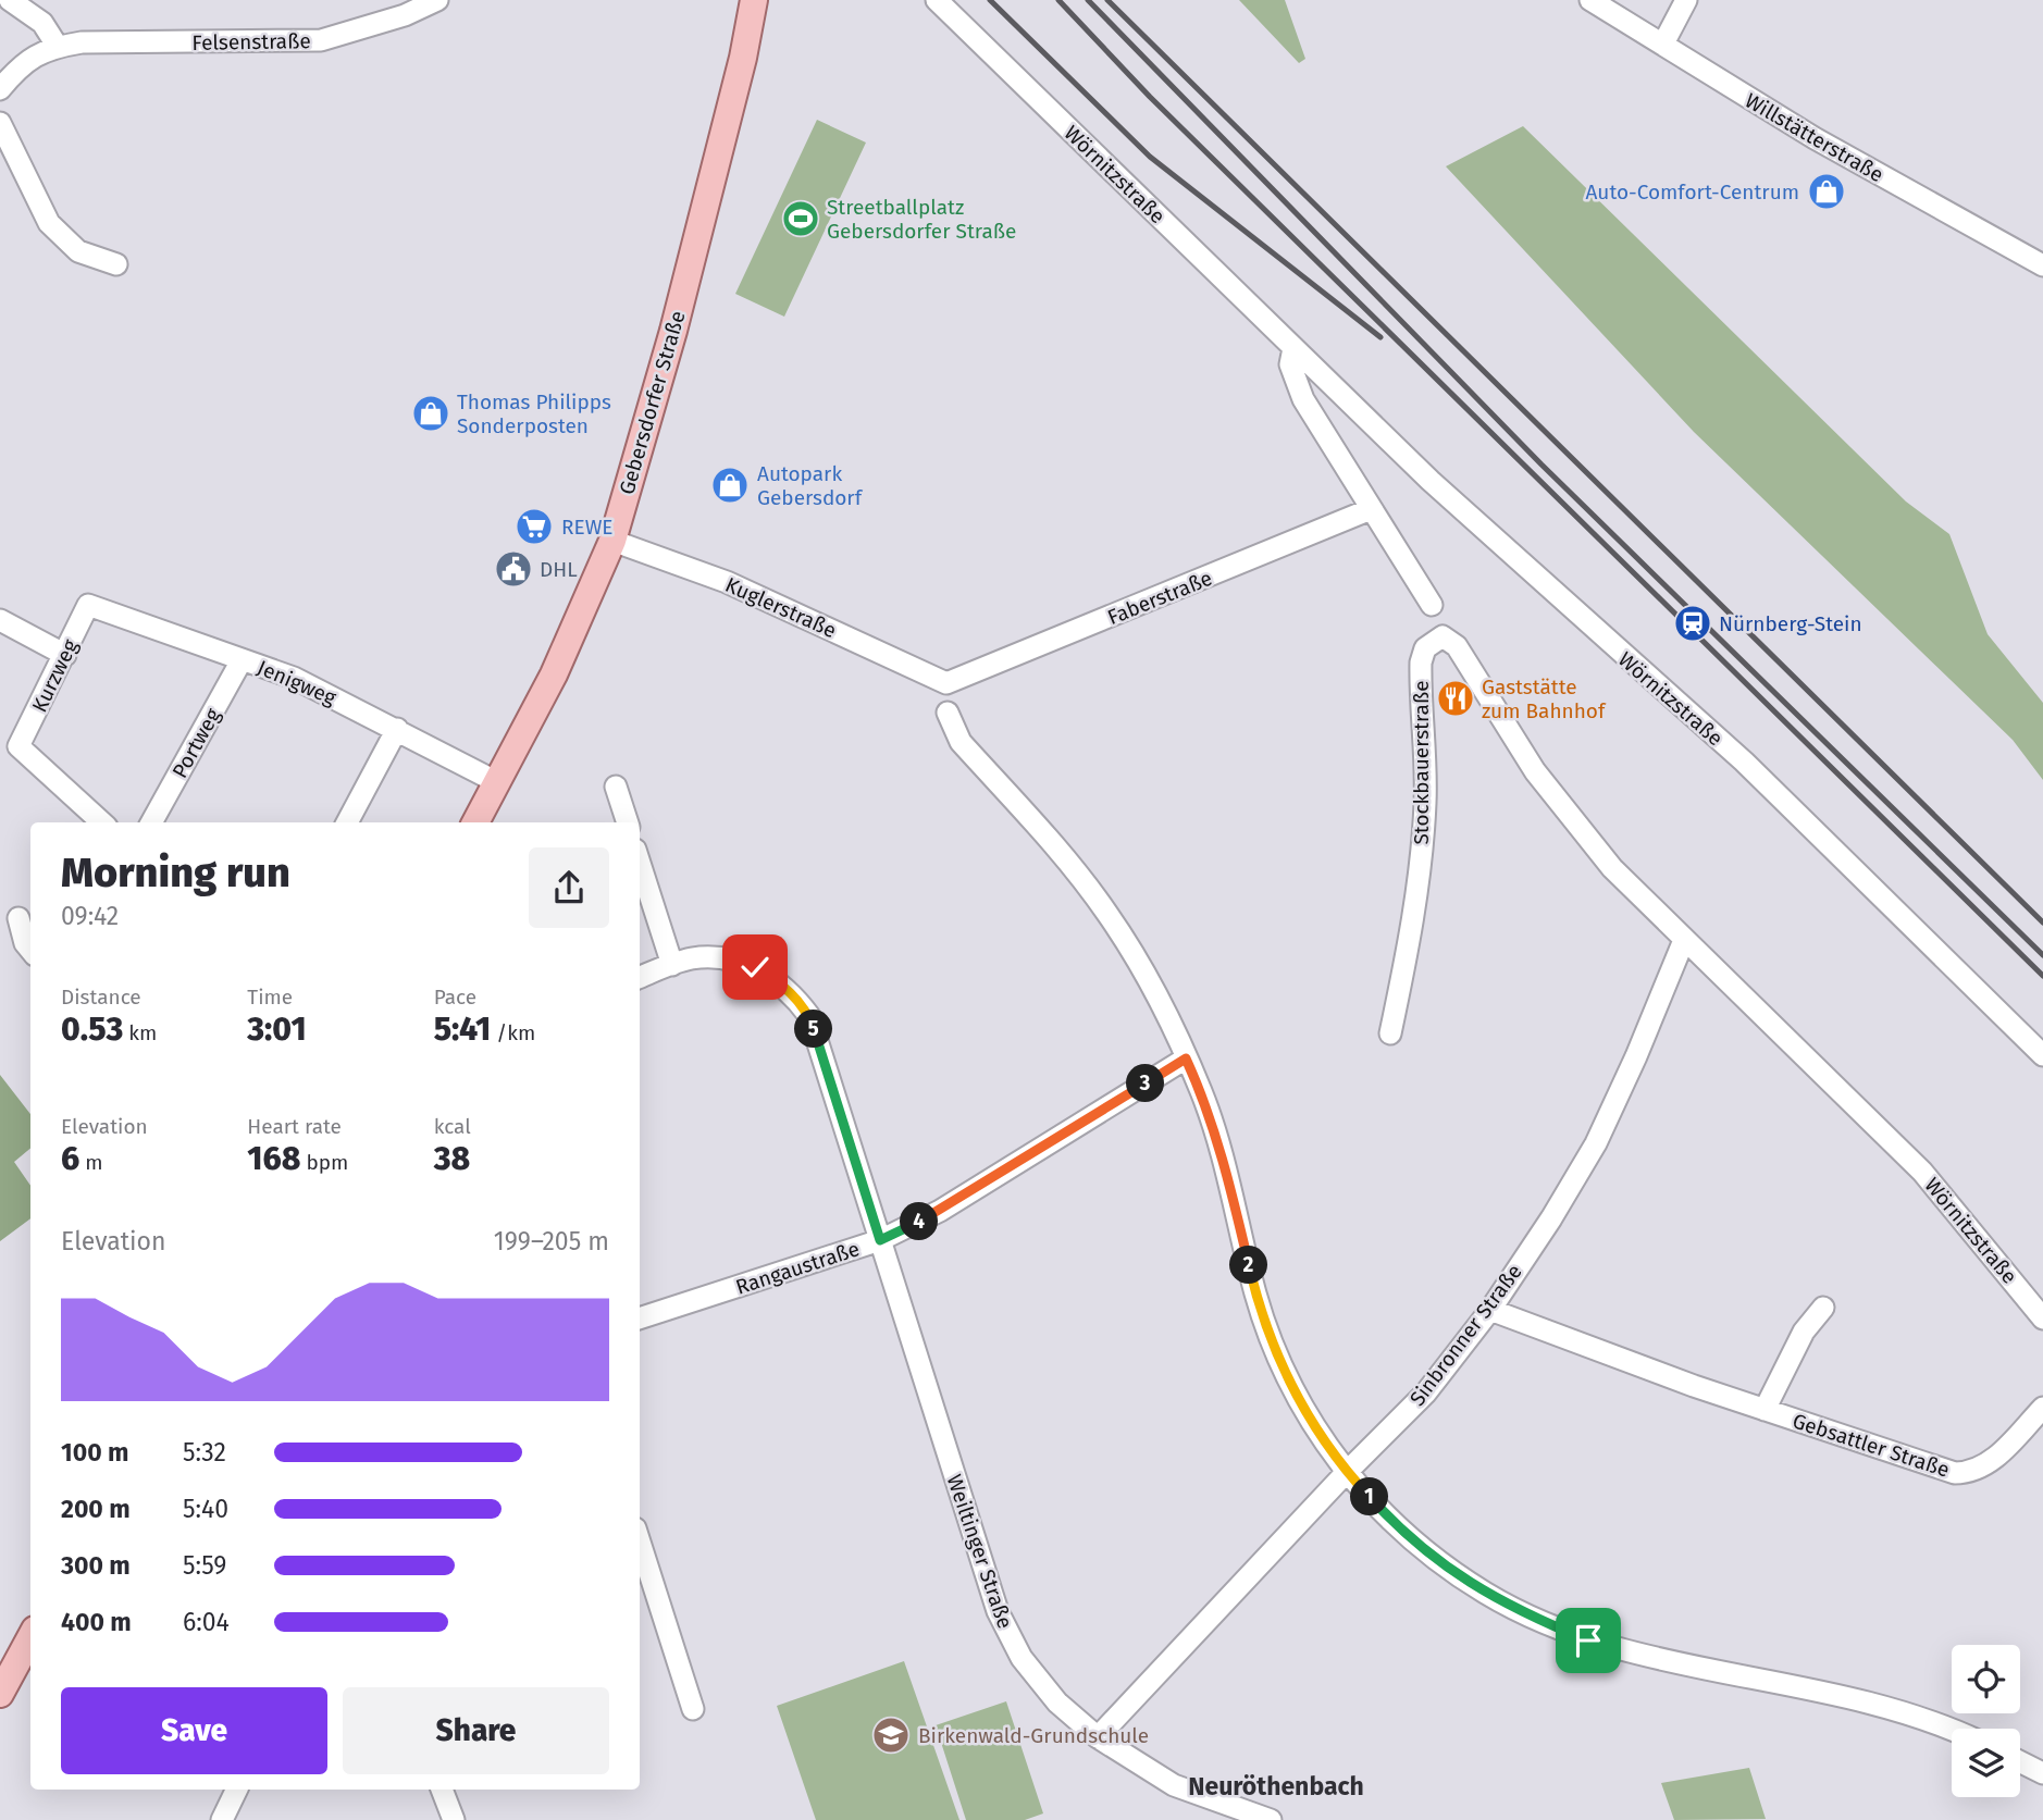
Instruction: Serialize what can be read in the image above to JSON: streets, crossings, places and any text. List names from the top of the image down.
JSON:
{
  "streets": {
    "main road": ["Gebersdorfer Straße"],
    "street": [
      "Felsenstraße",
      "Willstätterstraße",
      "Wörnitzstraße",
      "Faberstraße",
      "Kuglerstraße",
      "Kurzweg",
      "Jenigweg",
      "Portweg",
      "Stockbauerstraße",
      "Rangaustraße",
      "Sinbronner Straße",
      "Gebsattler Straße",
      "Weiltinger Straße"
    ]
  },
  "crossings": [
    ["Wörnitzstraße", "Stockbauerstraße"],
    ["Wörnitzstraße", "Sinbronner Straße"],
    ["Gebersdorfer Straße", "Kuglerstraße"],
    ["Gebersdorfer Straße", "Jenigweg"],
    ["Faberstraße", "Kuglerstraße"],
    ["Kurzweg", "Jenigweg"],
    ["Jenigweg", "Portweg"],
    ["Rangaustraße", "Weiltinger Straße"],
    ["Sinbronner Straße", "Gebsattler Straße"],
    ["Sinbronner Straße", "Weiltinger Straße"]
  ],
  "districts": ["Neuröthenbach"],
  "places": {
    "shop": ["Auto-Comfort-Centrum", "Thomas Philipps Sonderposten", "Autopark Gebersdorf"],
    "sports": ["Streetballplatz Gebersdorfer Straße"],
    "supermarket": ["REWE"],
    "public building": ["DHL"],
    "station": ["Nürnberg-Stein"],
    "restaurant": ["Gaststätte zum Bahnhof"],
    "school or university": ["Birkenwald-Grundschule"]
  },
  "page": {
    "heading": ["Morning run", "09:42"],
    "stats": [
      ["Distance", "0.53 km"],
      ["Time", "3:01"],
      ["Pace", "5:41 /km"],
      ["Elevation", "6 m"],
      ["Heart rate", "168 bpm"],
      ["kcal", "38"]
    ],
    "pins": [
      "5",
      "3",
      "4",
      "2",
      "1"
    ],
    "chart": ["Elevation", "199–205 m"],
    "list": [
      {
        "name": "100 m",
        "note": "5:32"
      },
      {
        "name": "200 m",
        "note": "5:40"
      },
      {
        "name": "300 m",
        "note": "5:59"
      },
      {
        "name": "400 m",
        "note": "6:04"
      }
    ],
    "buttons": ["Save", "Share"]
  }
}
